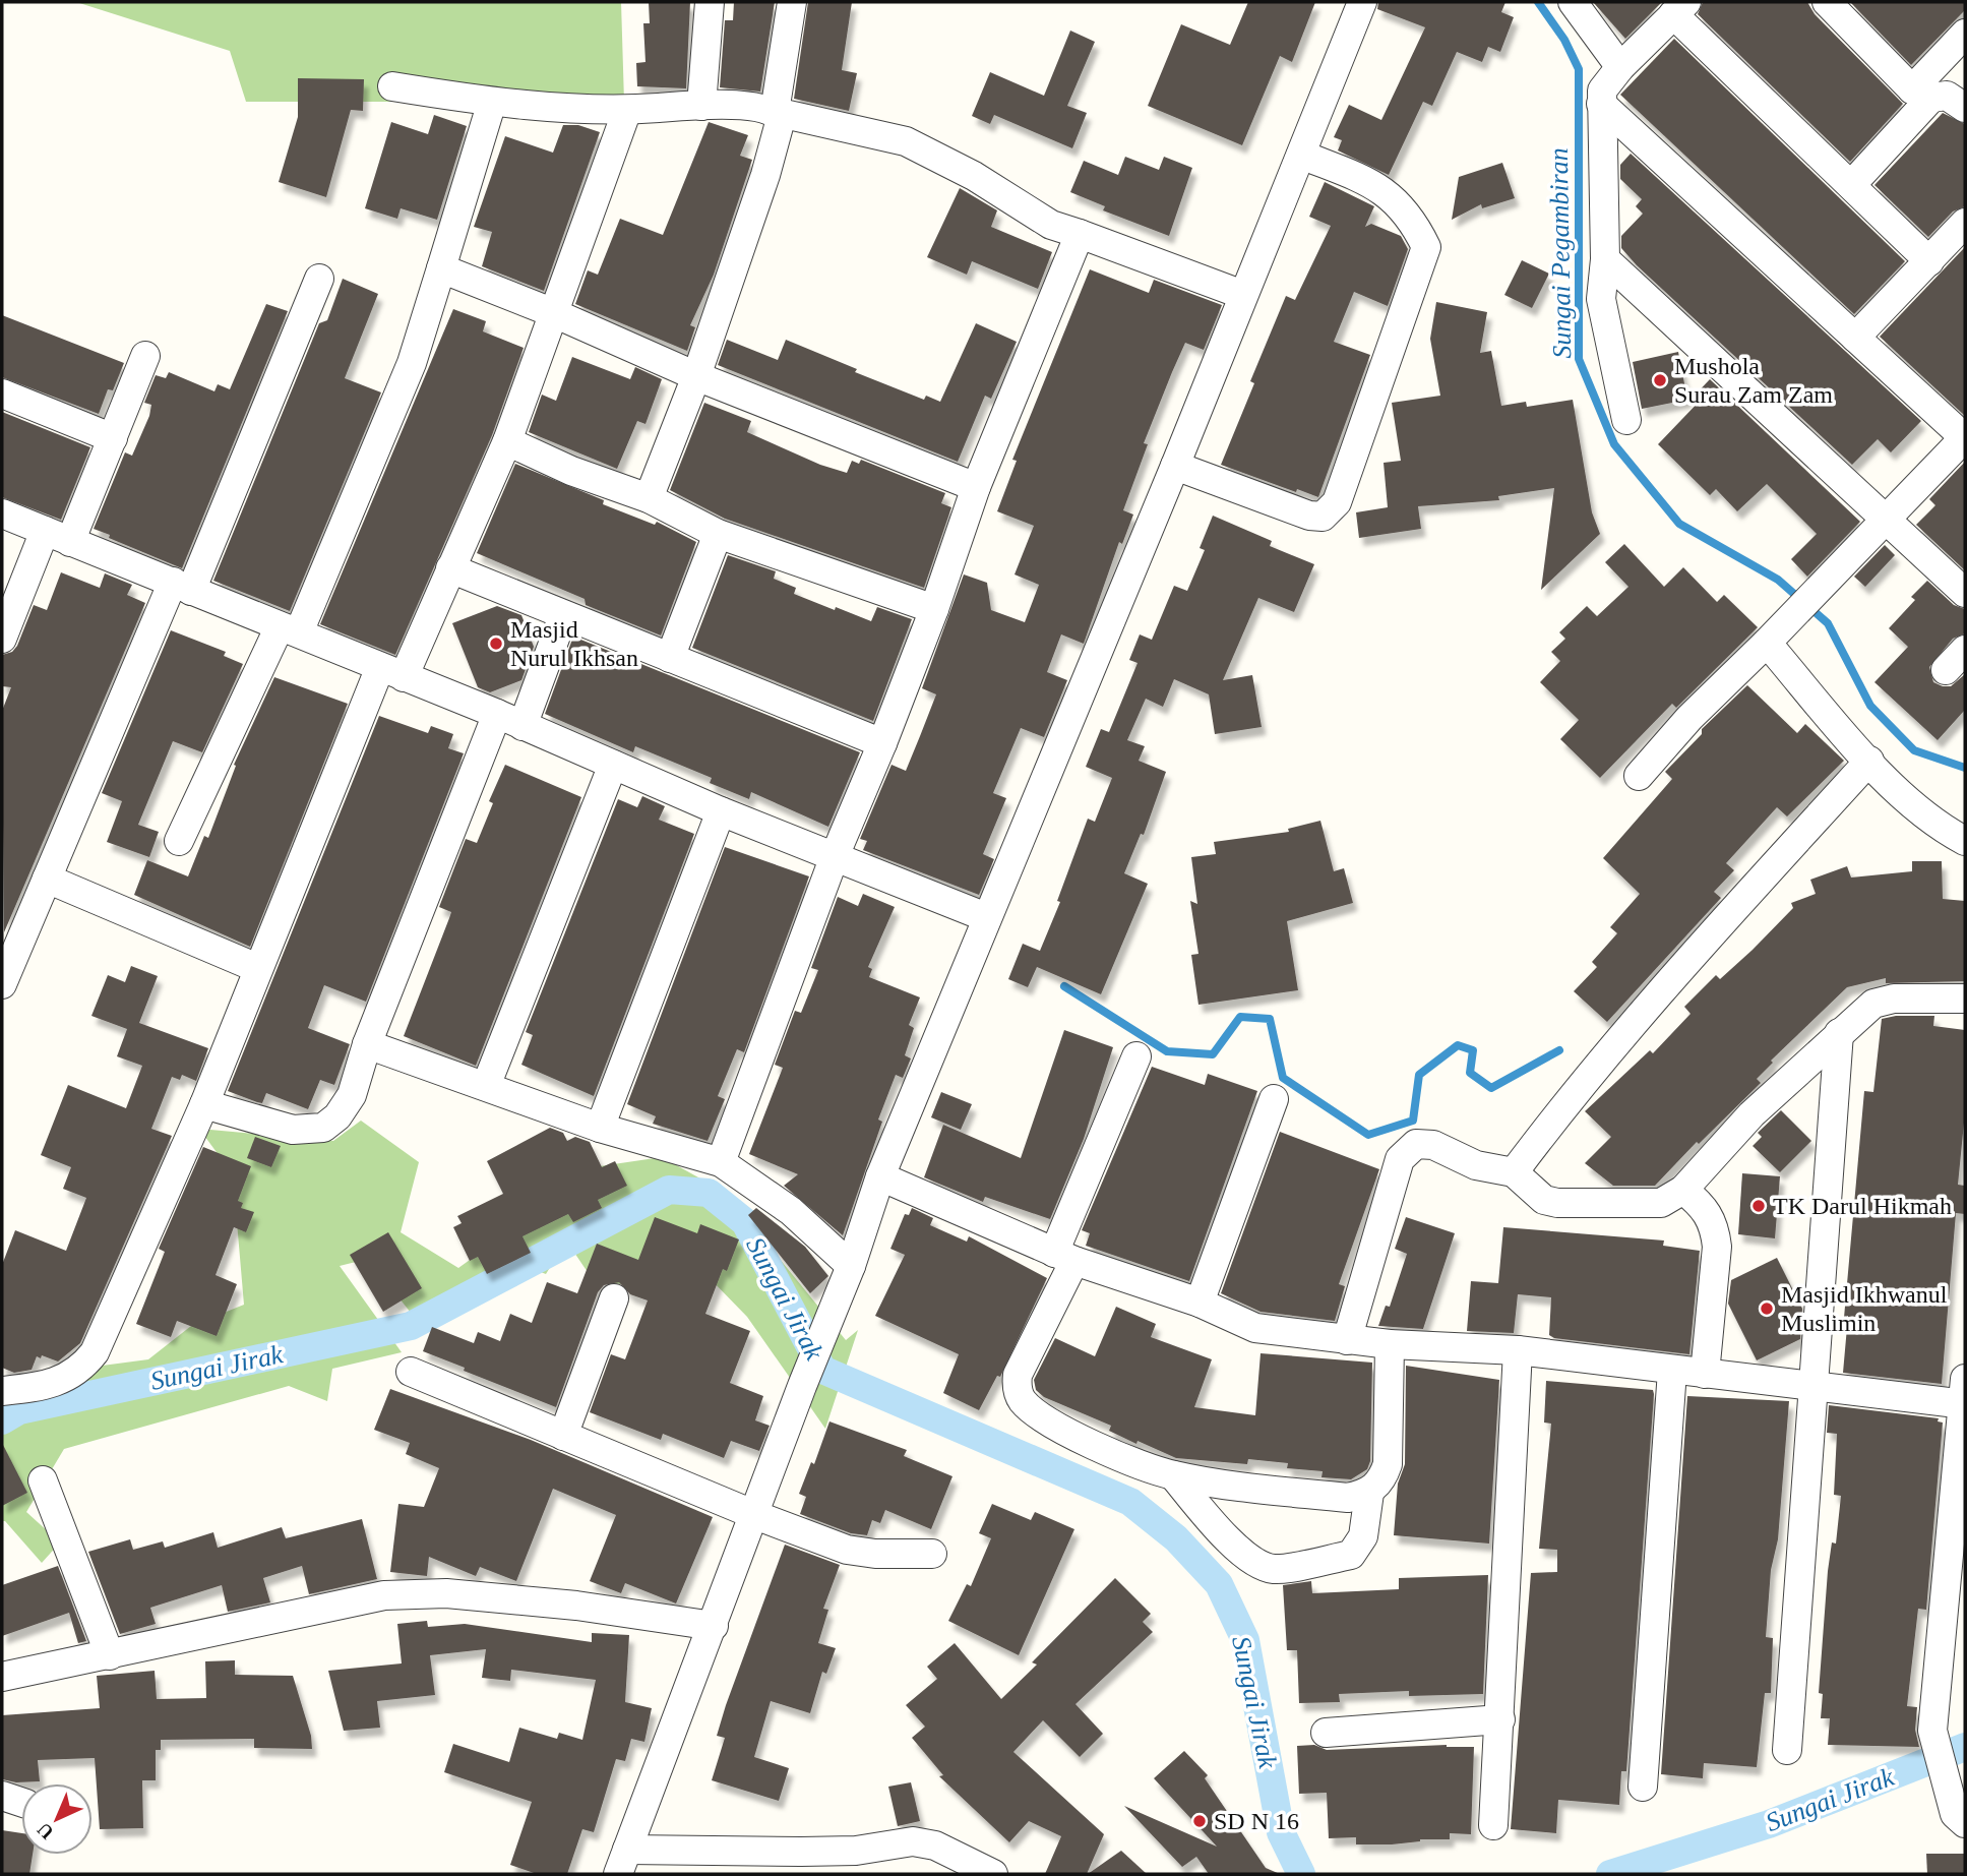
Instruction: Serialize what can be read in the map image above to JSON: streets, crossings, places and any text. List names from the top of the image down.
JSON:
{
  "water": ["Sungai Pegambiran", "Sungai Jirak"],
  "places": [
    "Mushola Surau Zam Zam",
    "Masjid Nurul Ikhsan",
    "TK Darul Hikmah",
    "Masjid Ikhwanul Muslimin",
    "SD N 16"
  ],
  "north": "bottom left"
}
